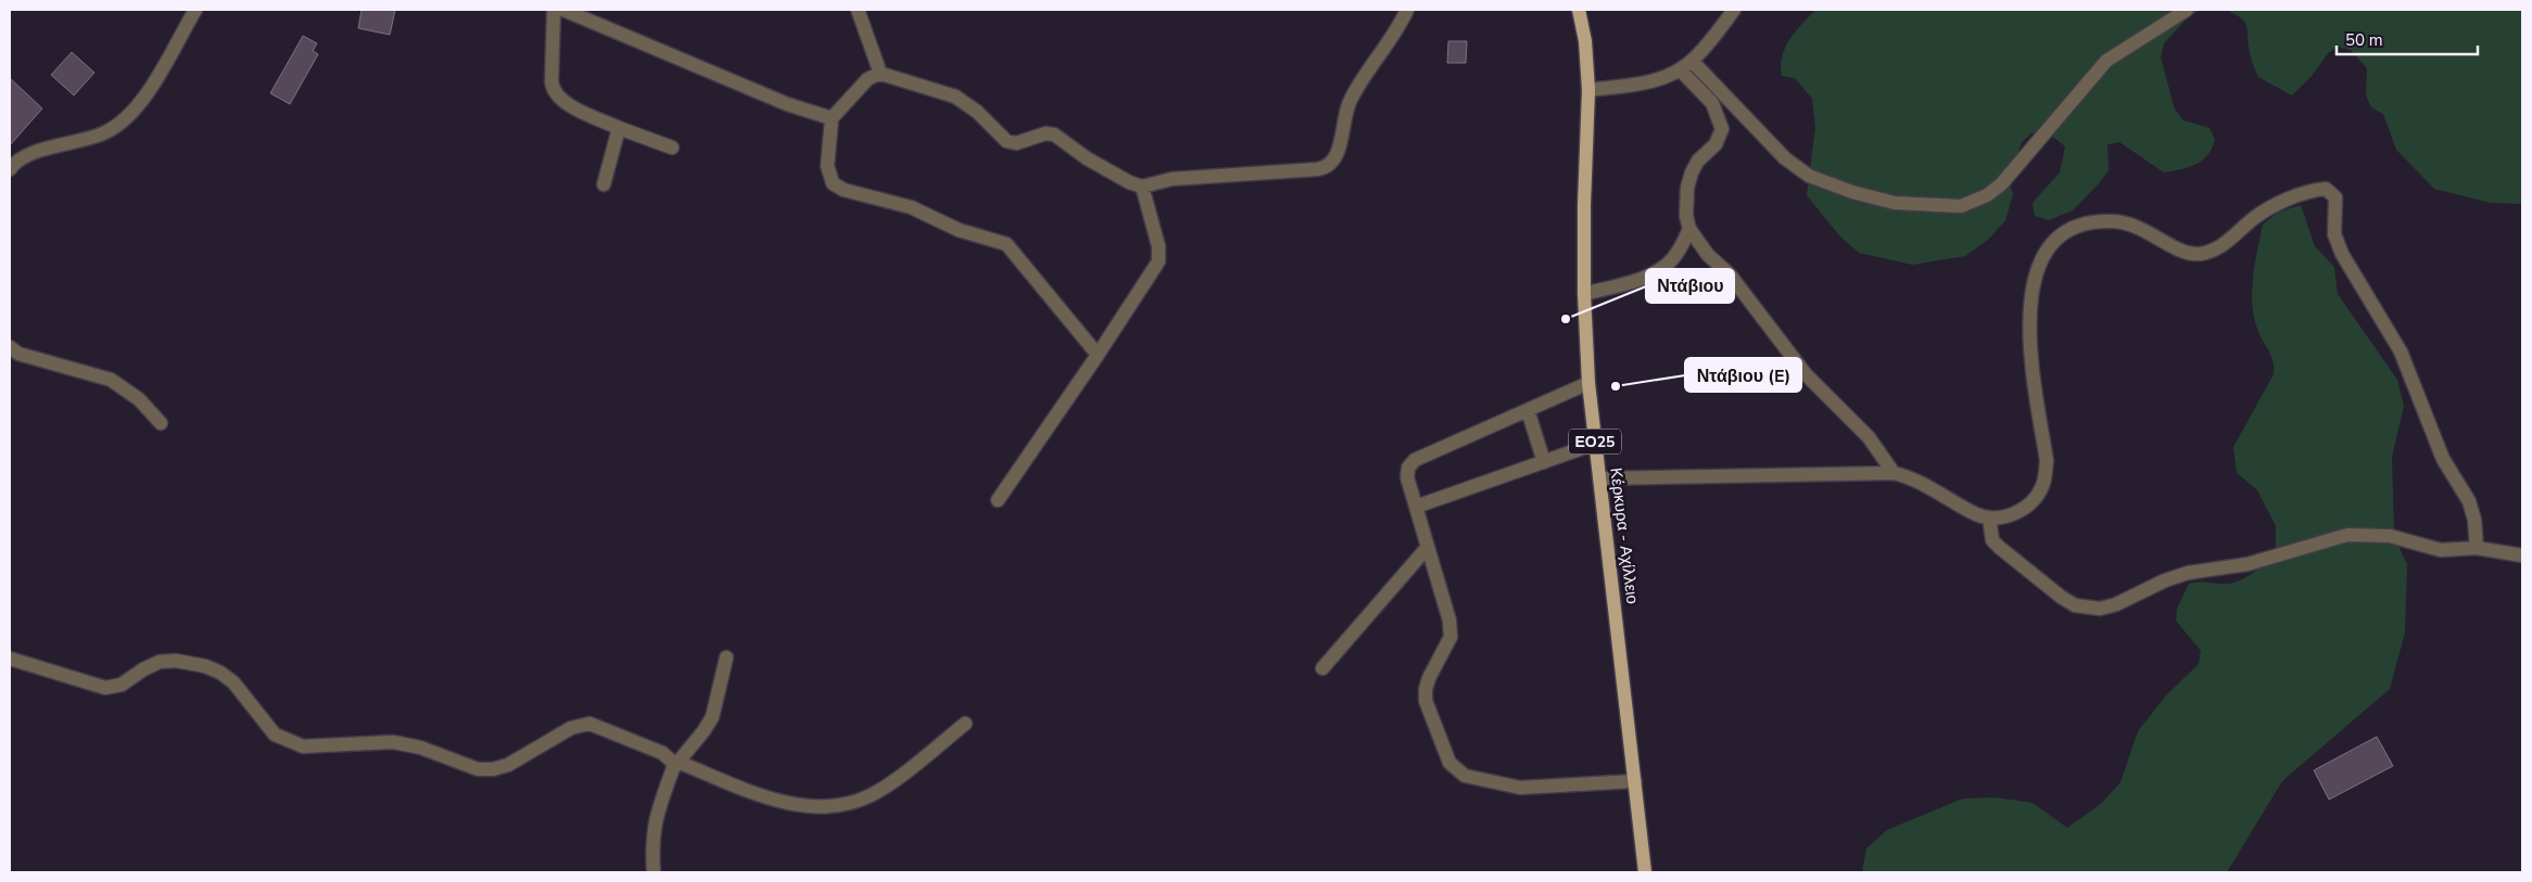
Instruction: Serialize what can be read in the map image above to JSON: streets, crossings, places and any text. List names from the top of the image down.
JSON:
{
  "streets": {
    "main road": ["ΕΟ25", "Κέρκυρα - Αχίλλειο"]
  },
  "places": ["Ντάβιου", "Ντάβιου (E)"],
  "scale_bar": "50 m"
}
